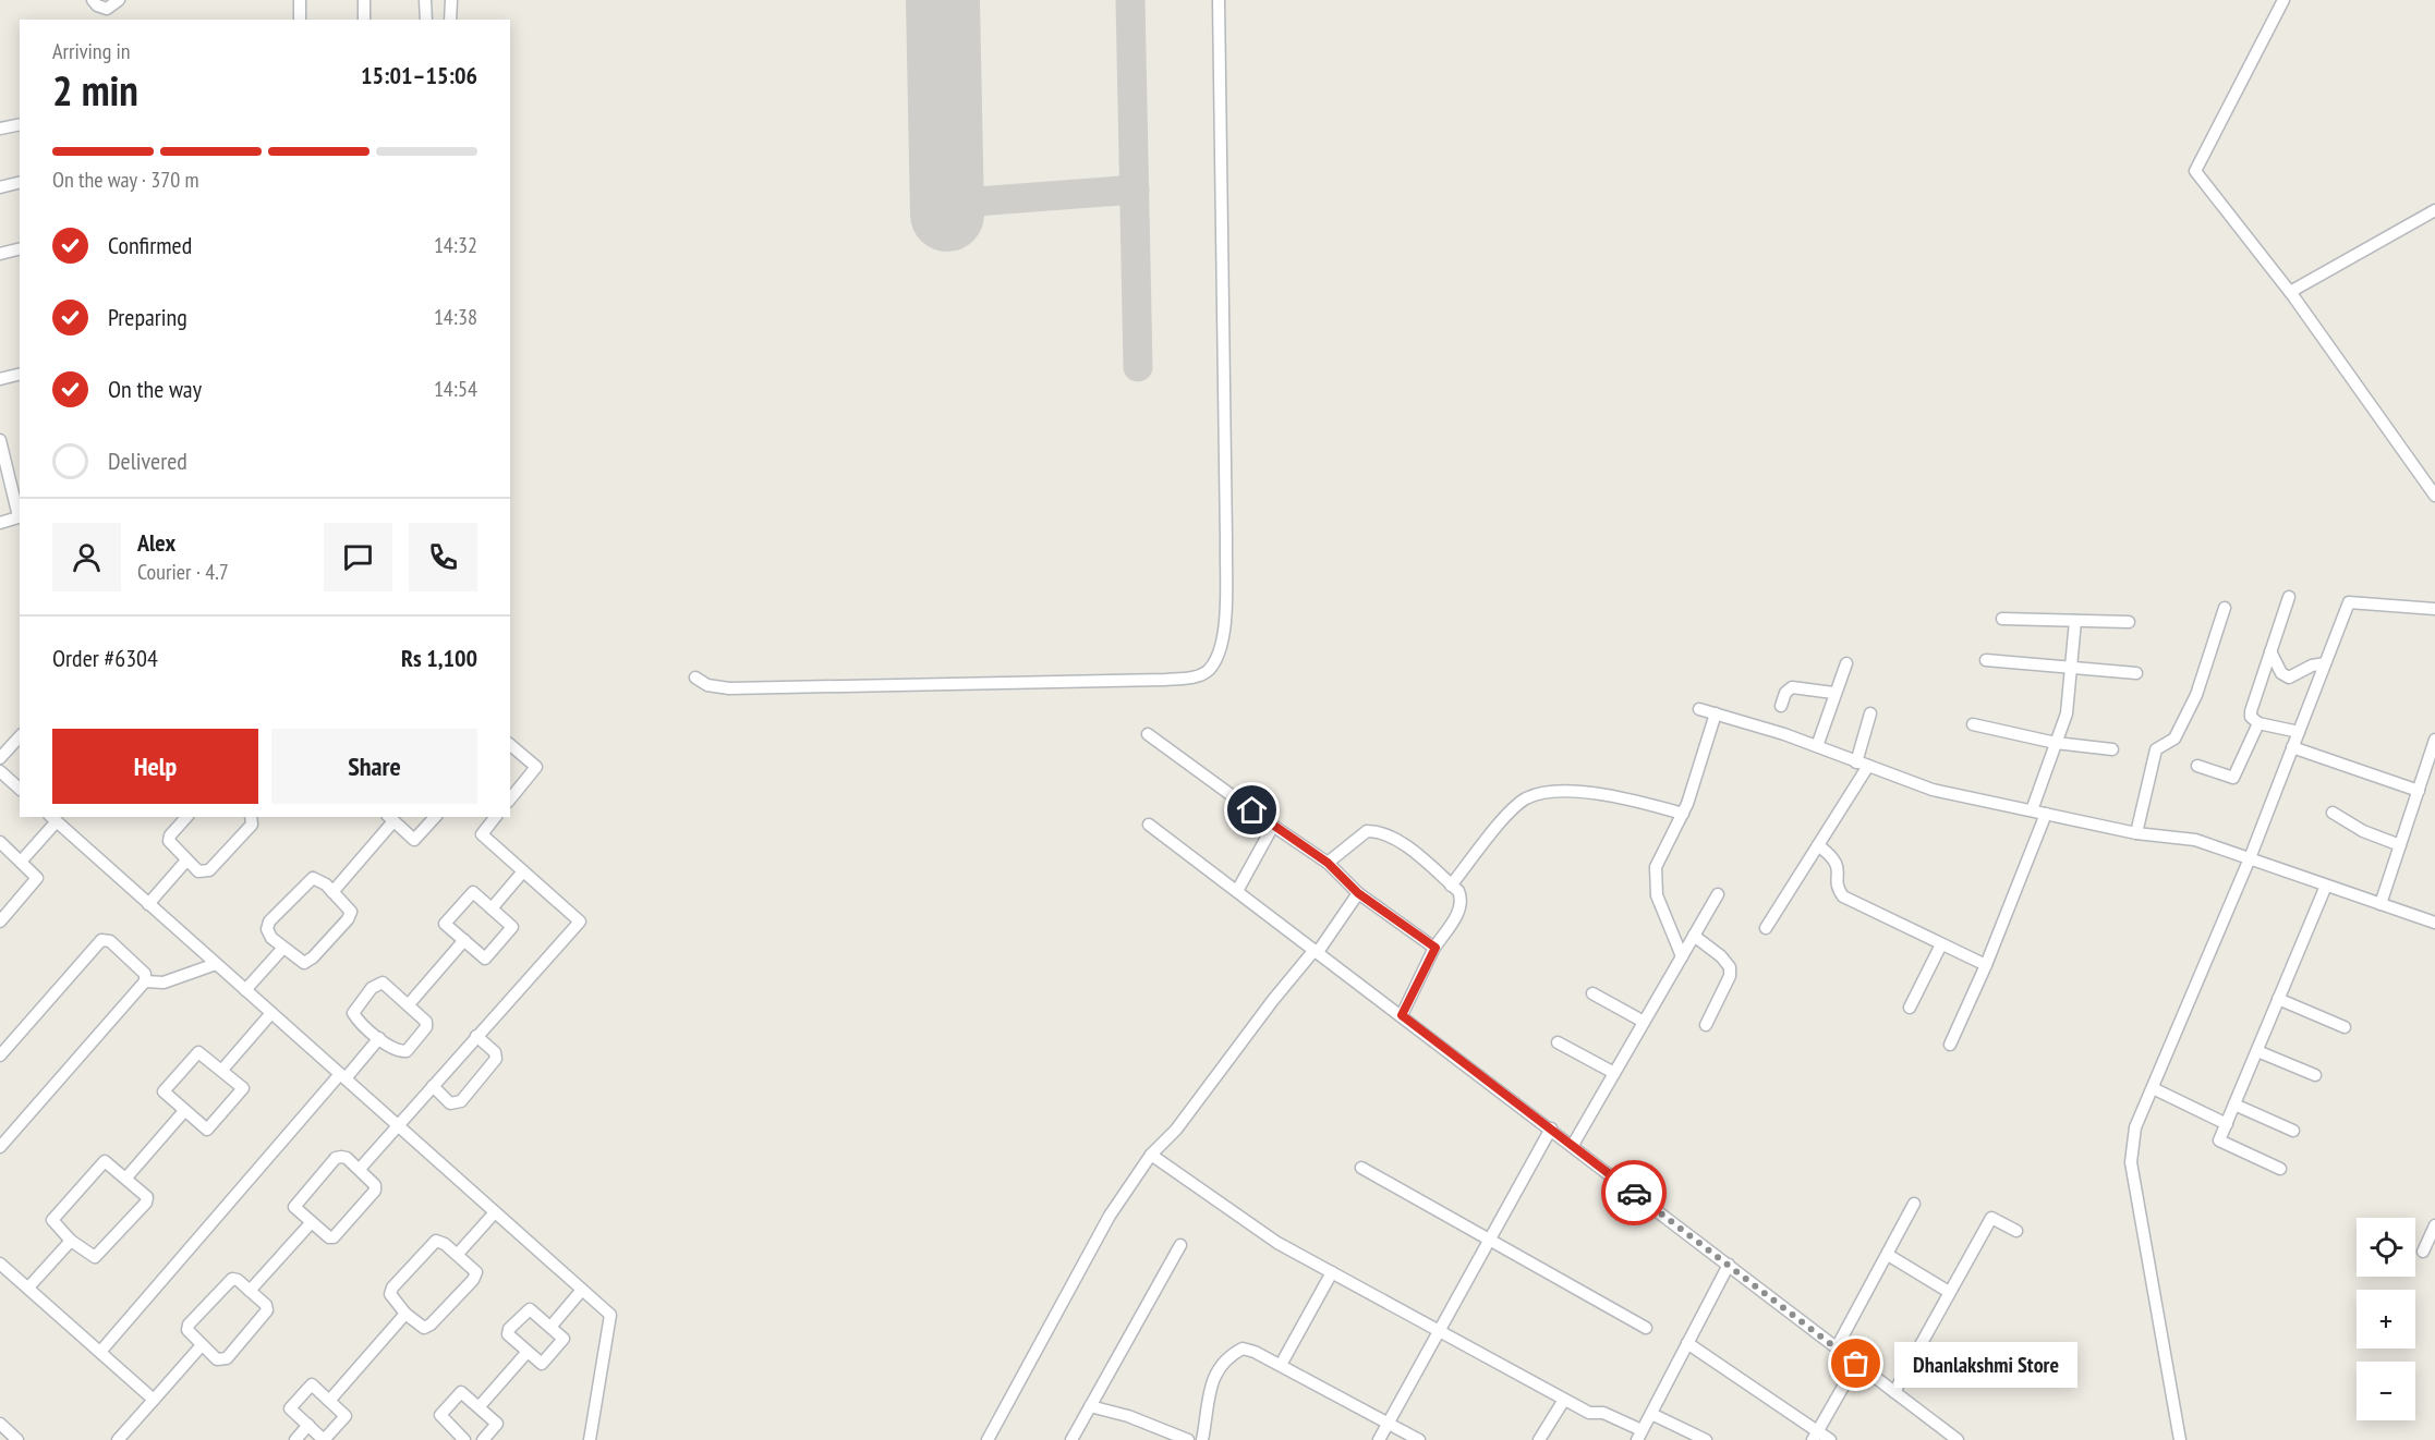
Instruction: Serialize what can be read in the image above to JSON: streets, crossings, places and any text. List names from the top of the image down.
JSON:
{
  "places": ["Dhanlakshmi Store"],
  "page": {
    "heading": ["2 min", "Arriving in", "15:01–15:06"],
    "panel": [
      "Alex",
      "Courier · 4.7",
      "Order #6304",
      "Rs 1,100"
    ],
    "bar": "On the way · 370 m",
    "list": [
      ["Confirmed", "14:32"],
      ["Preparing", "14:38"],
      ["On the way", "14:54"],
      "Delivered"
    ],
    "buttons": ["Help", "Share"],
    "map_buttons": ["+", "−"],
    "bubble": "Dhanlakshmi Store"
  }
}
